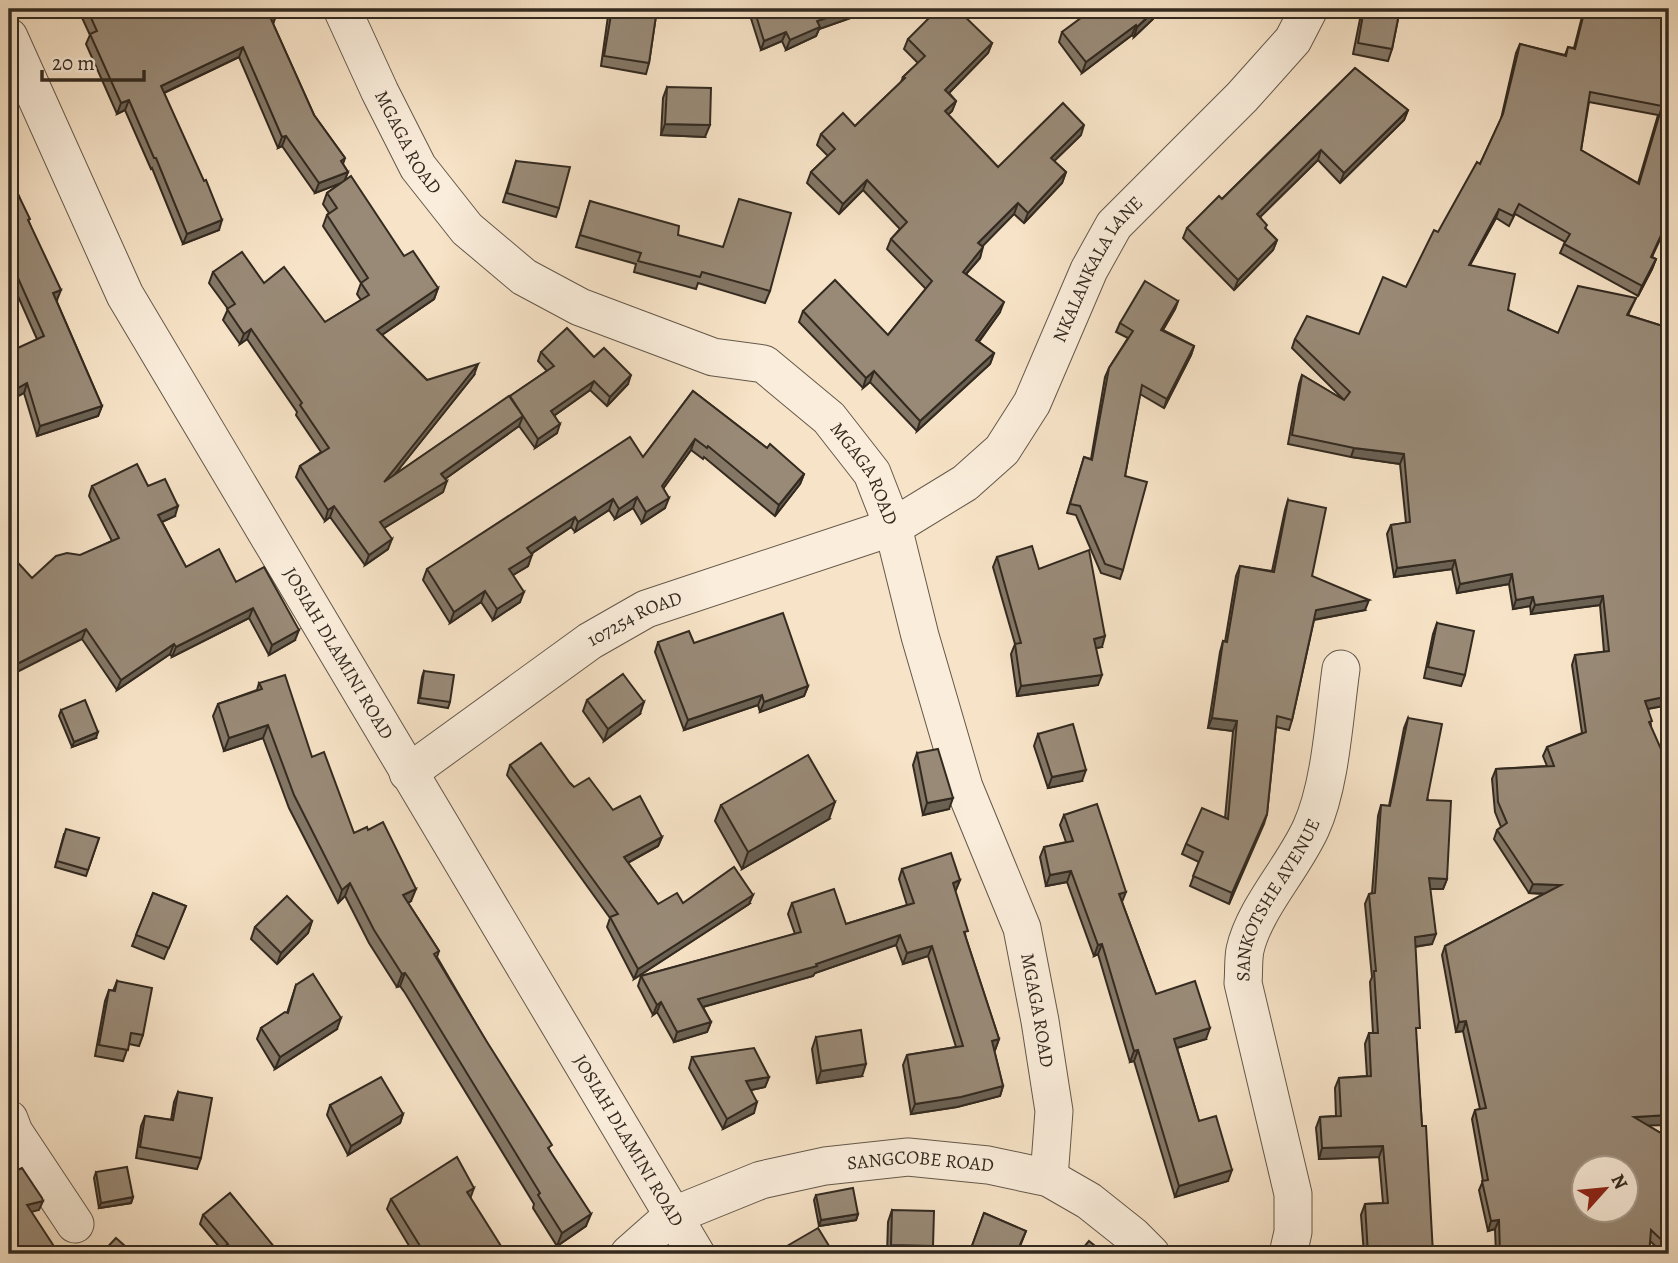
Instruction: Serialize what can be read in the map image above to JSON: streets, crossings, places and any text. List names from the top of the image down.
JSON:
{
  "streets": {
    "street": [
      "MGAGA ROAD",
      "NKALANKALA LANE",
      "107254 ROAD",
      "JOSIAH DLAMINI ROAD",
      "SANKOTSHE AVENUE",
      "SANGCOBE ROAD"
    ]
  },
  "crossings": [
    ["MGAGA ROAD", "NKALANKALA LANE"],
    ["MGAGA ROAD", "107254 ROAD"],
    ["MGAGA ROAD", "SANGCOBE ROAD"],
    ["NKALANKALA LANE", "107254 ROAD"],
    ["107254 ROAD", "JOSIAH DLAMINI ROAD"],
    ["JOSIAH DLAMINI ROAD", "SANGCOBE ROAD"]
  ],
  "scale_bar": "20 m",
  "north": "top right"
}
